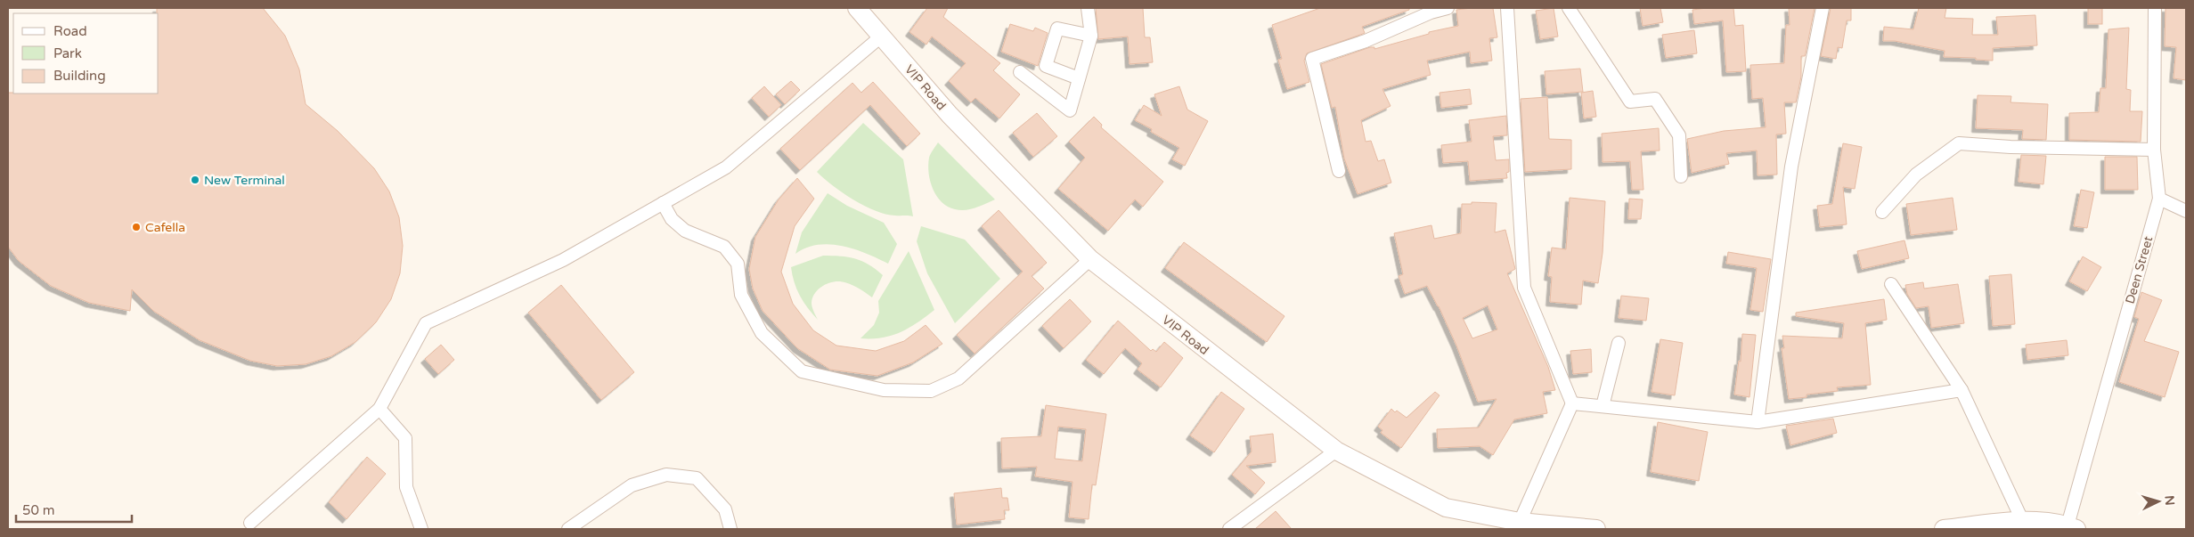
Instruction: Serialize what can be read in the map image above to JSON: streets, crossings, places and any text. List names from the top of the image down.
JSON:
{
  "streets": {
    "main road": ["VIP Road"],
    "street": ["Deen Street"]
  },
  "places": ["New Terminal", "Cafella"],
  "legend": ["Road", "Park", "Building"],
  "scale_bar": "50 m",
  "north": "right"
}
